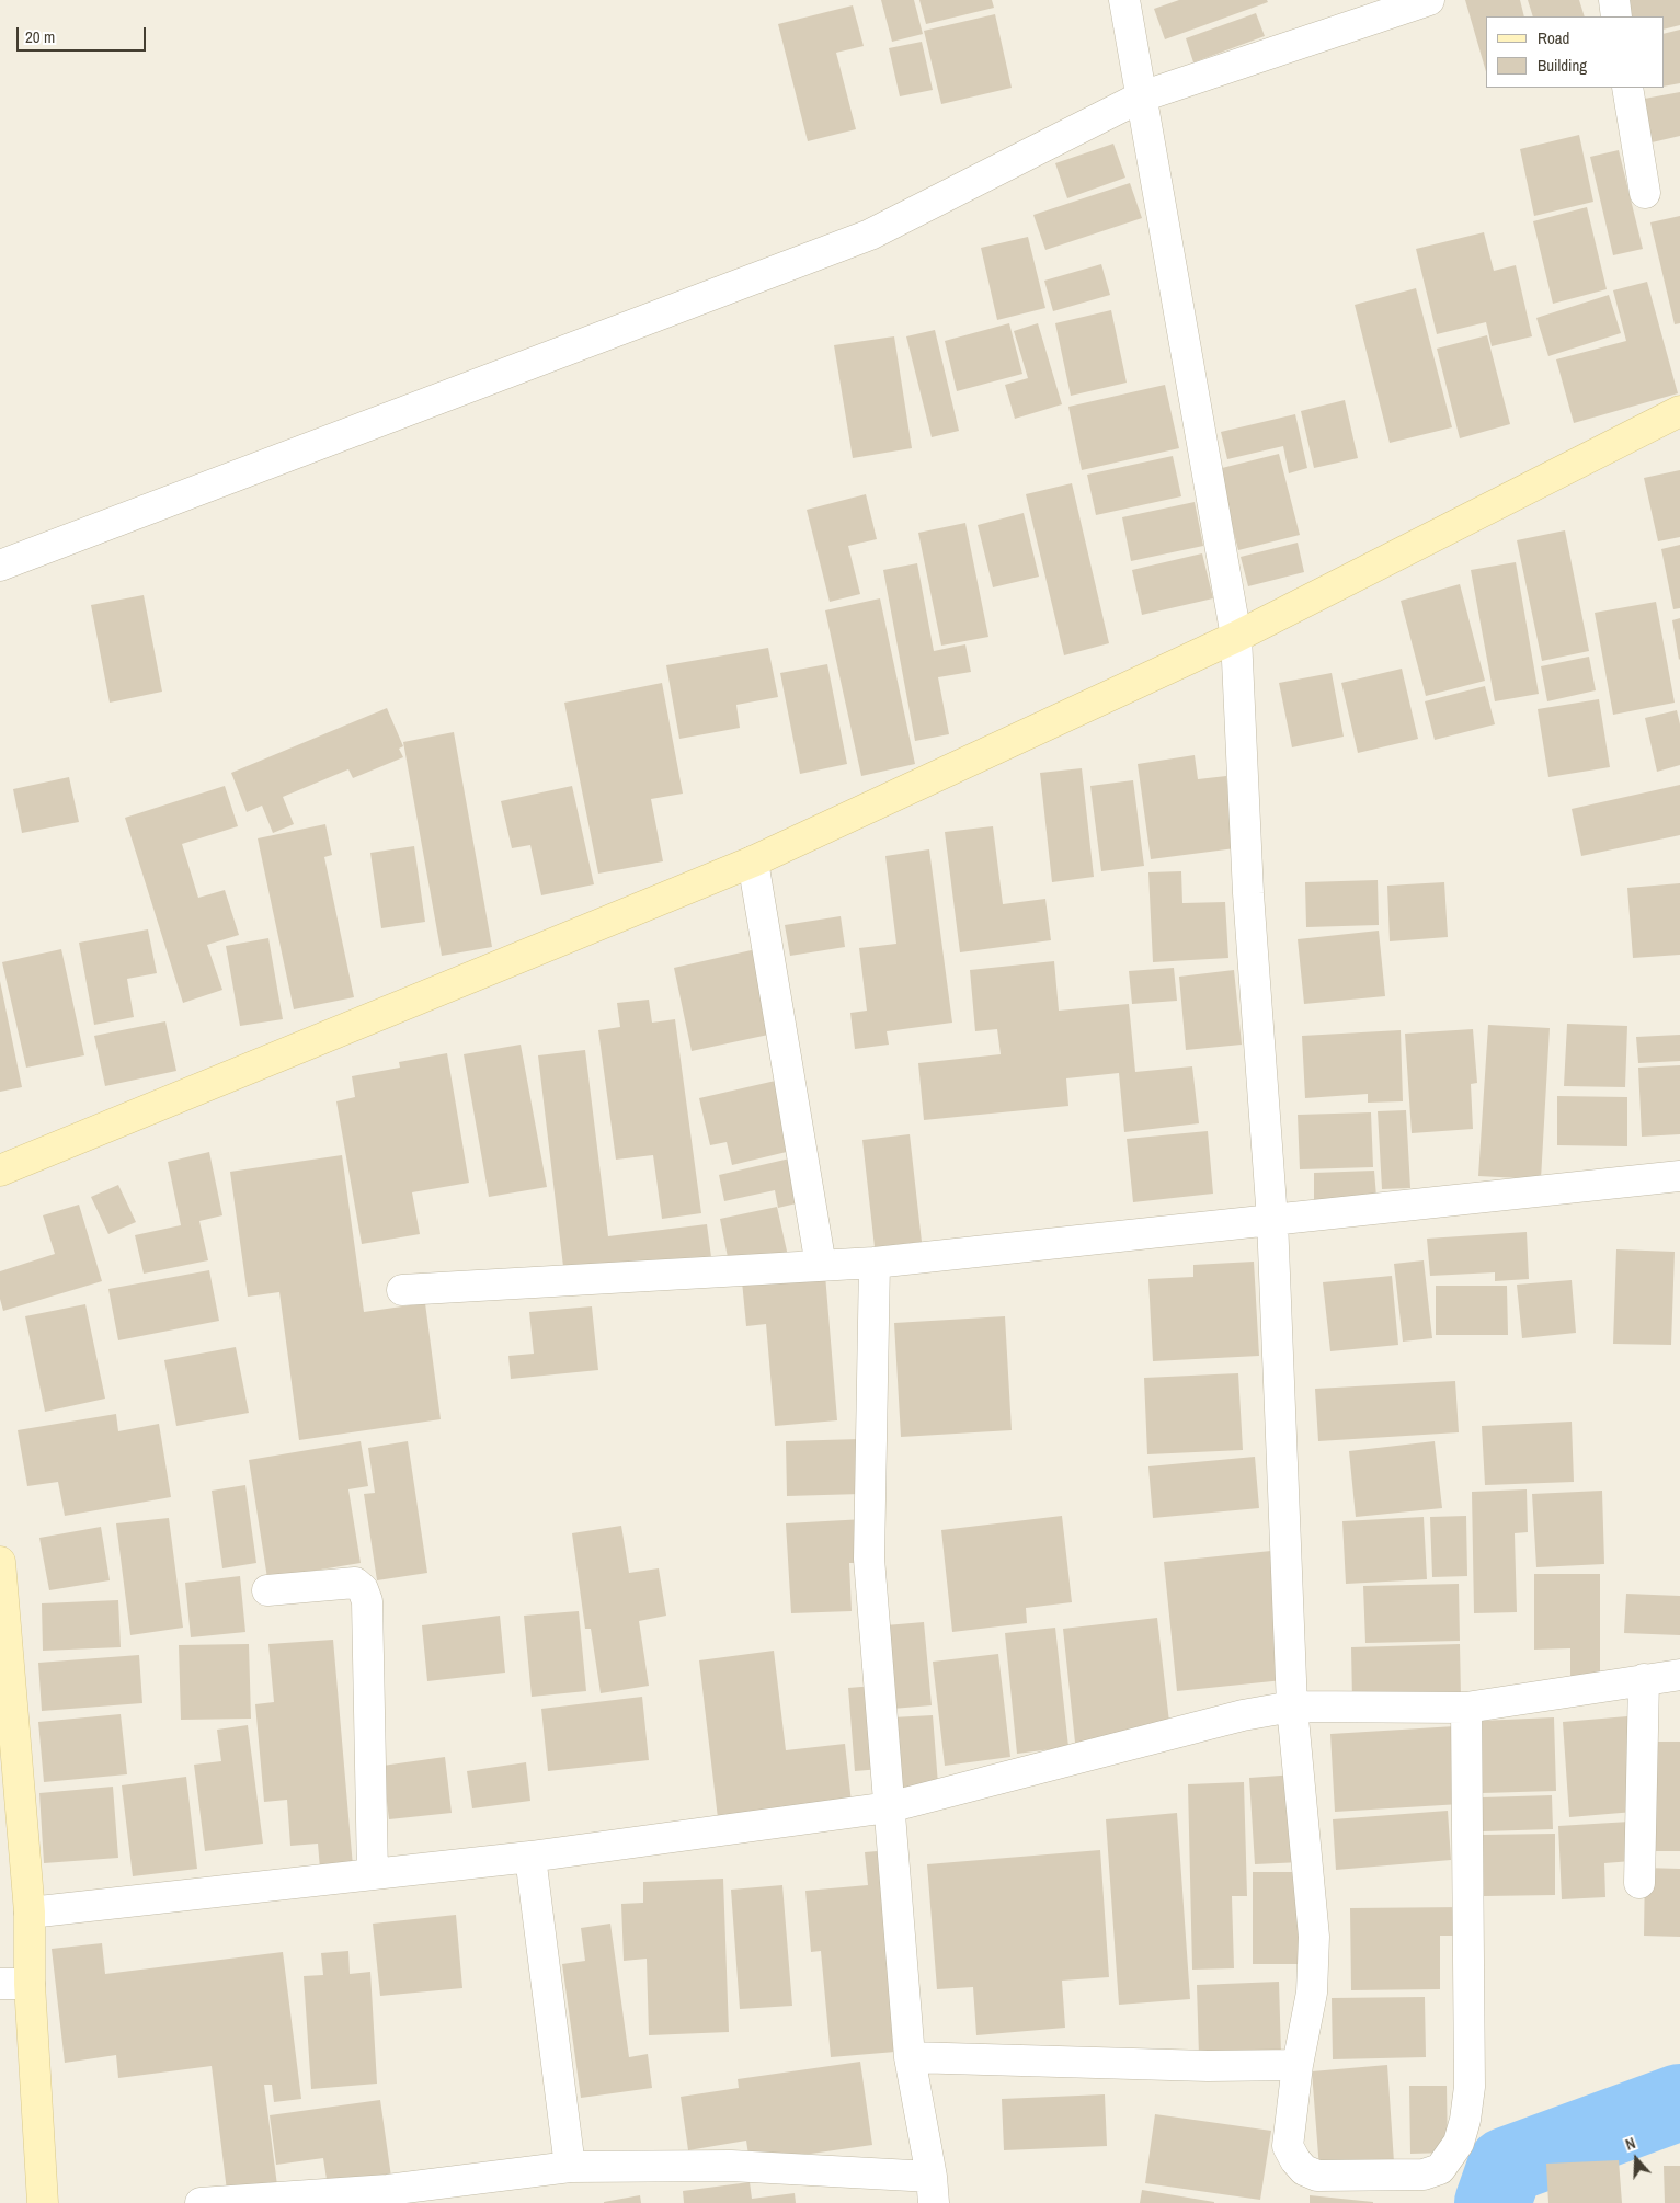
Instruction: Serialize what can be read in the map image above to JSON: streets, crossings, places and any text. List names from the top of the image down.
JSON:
{
  "legend": ["Road", "Building"],
  "scale_bar": "20 m",
  "north": "top"
}
